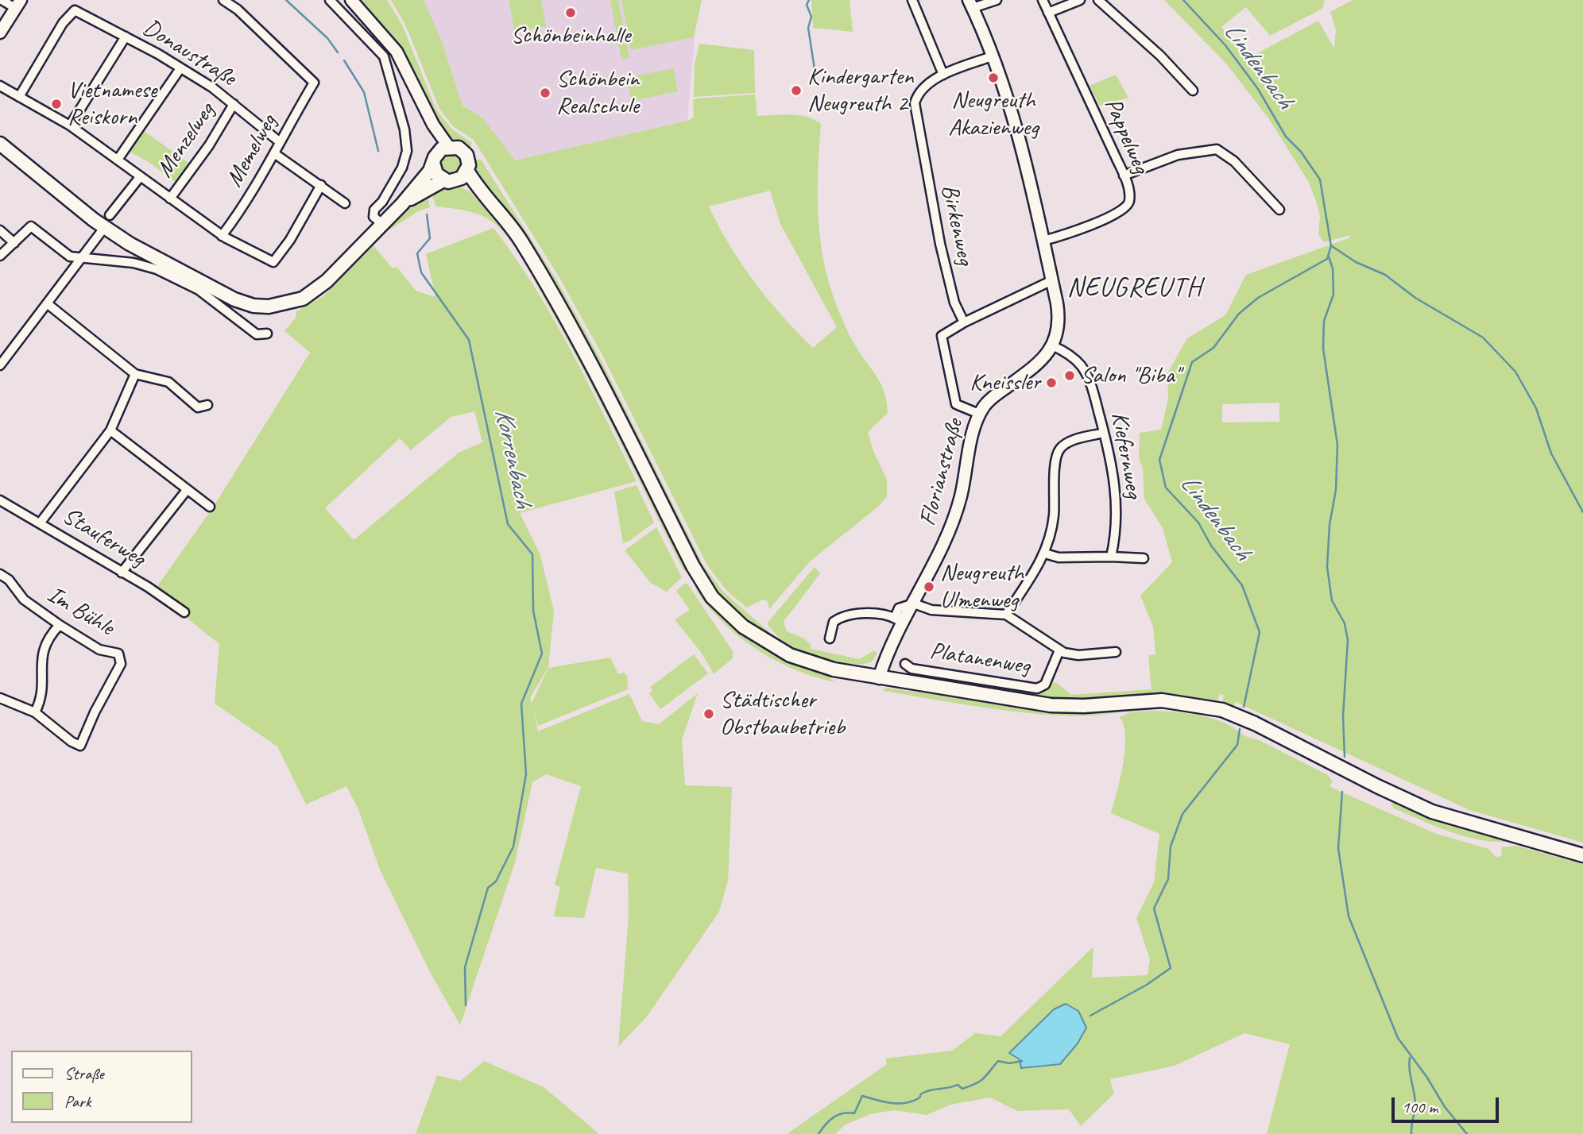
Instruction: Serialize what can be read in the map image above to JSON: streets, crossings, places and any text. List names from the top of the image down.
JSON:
{
  "streets": {
    "street": [
      "Donaustraße",
      "Pappelweg",
      "Menzelweg",
      "Memelweg",
      "Birkenweg",
      "Kiefernweg",
      "Florianstraße",
      "Stauferweg",
      "Im Bühle",
      "Platanenweg"
    ]
  },
  "crossings": [
    ["Donaustraße", "Menzelweg"],
    ["Donaustraße", "Memelweg"],
    ["Pappelweg", "Florianstraße"],
    ["Birkenweg", "Florianstraße"],
    ["Kiefernweg", "Florianstraße"]
  ],
  "districts": ["NEUGREUTH"],
  "water": ["Lindenbach", "Korrenbach"],
  "places": [
    "Schönbeinhalle",
    "Neugreuth Akazienweg",
    "Kindergarten Neugreuth 2",
    "Schönbein Realschule",
    "Vietnamese Reiskorn",
    "Salon \"Biba\"",
    "Kneissler",
    "Neugreuth Ulmenweg",
    "Städtischer Obstbaubetrieb"
  ],
  "legend": ["Straße", "Park"],
  "scale_bar": "100 m"
}
